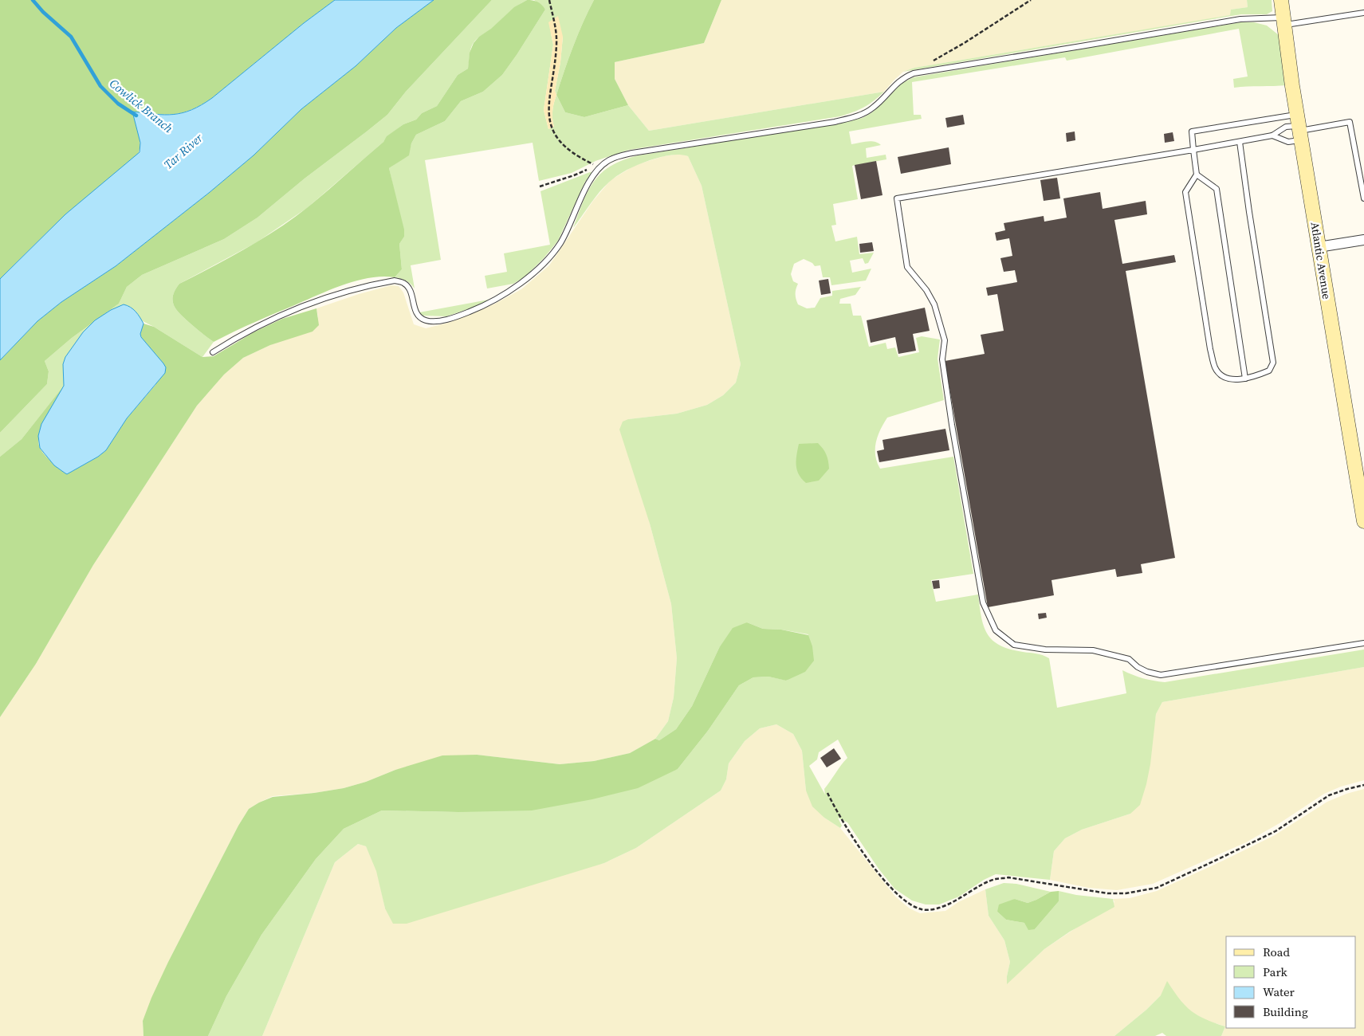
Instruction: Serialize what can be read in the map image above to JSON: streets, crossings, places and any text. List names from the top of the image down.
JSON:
{
  "streets": {
    "main road": ["Atlantic Avenue"]
  },
  "water": ["Cowlick Branch", "Tar River"],
  "legend": [
    "Road",
    "Park",
    "Water",
    "Building"
  ]
}
